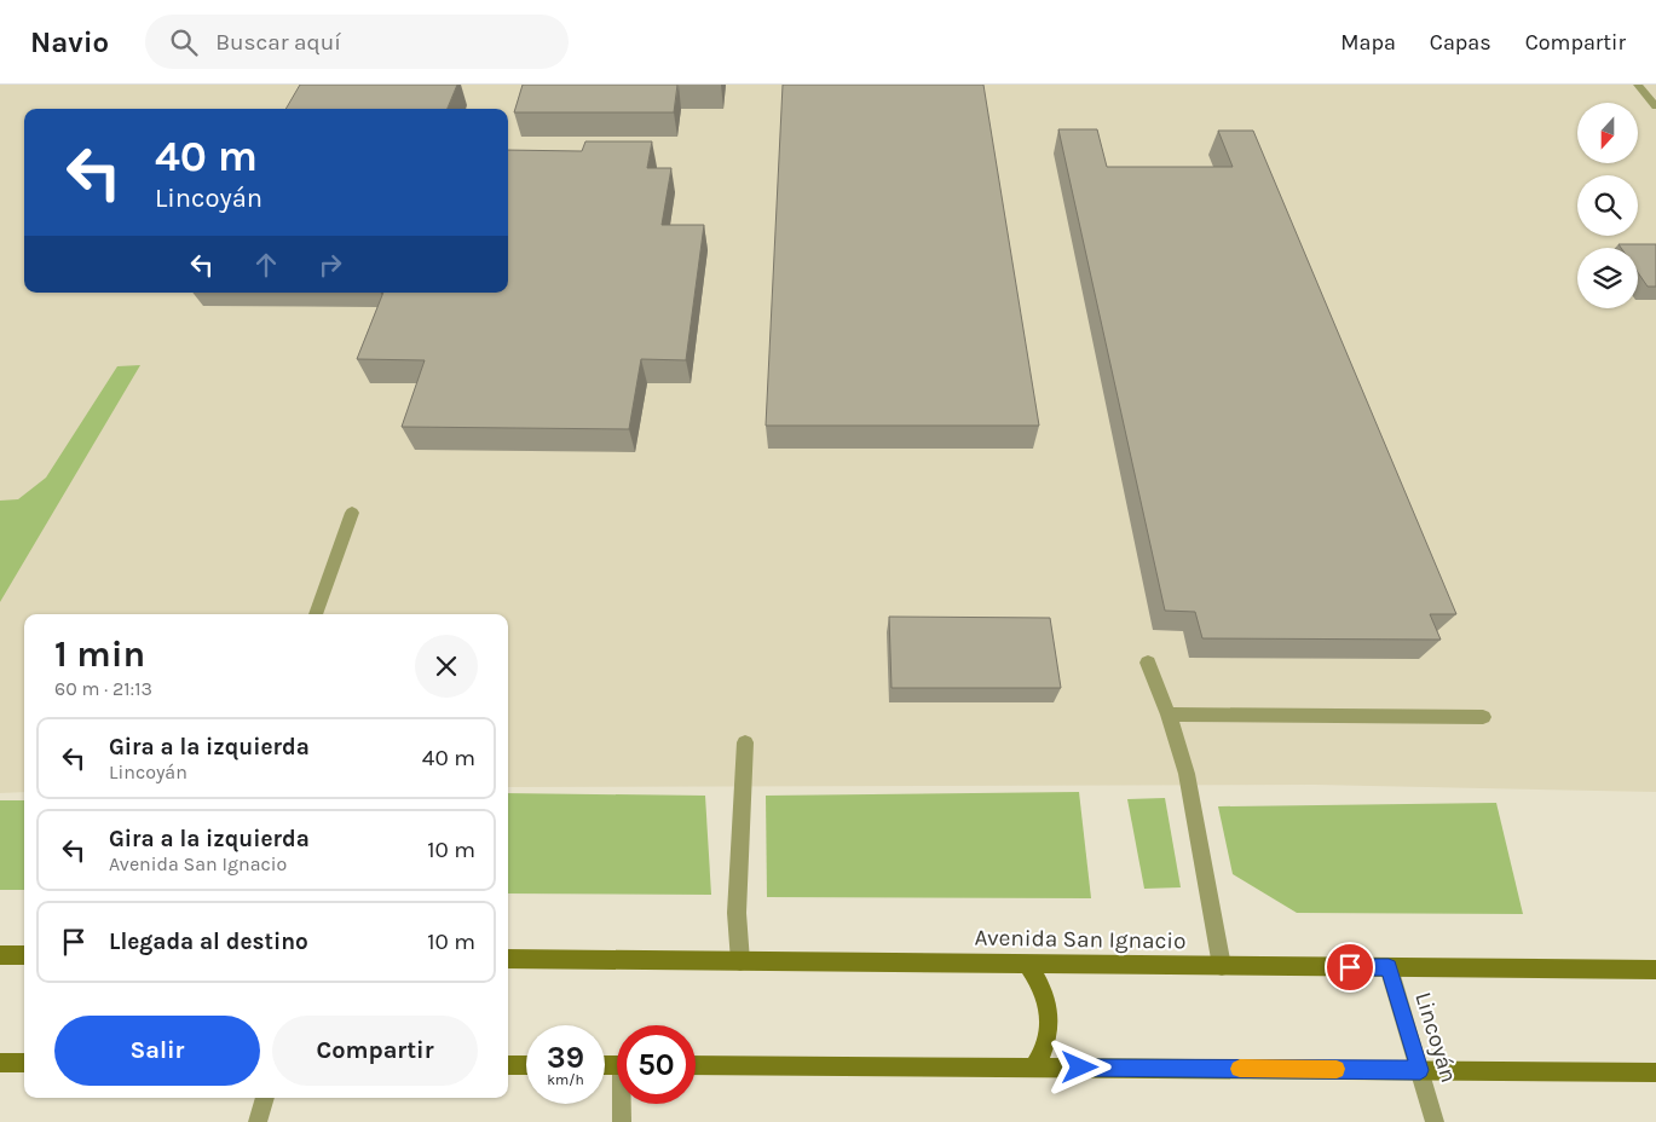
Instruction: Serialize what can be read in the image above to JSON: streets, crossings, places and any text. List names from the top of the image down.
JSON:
{
  "streets": {
    "main road": ["Avenida San Ignacio"],
    "street": ["Lincoyán"]
  },
  "crossings": [
    ["Avenida San Ignacio", "Lincoyán"]
  ],
  "north": "bottom",
  "page": {
    "header": "Navio",
    "search": "Buscar aquí",
    "nav": ["Mapa", "Capas", "Compartir"],
    "turn": ["40 m", "Lincoyán"],
    "heading": ["1 min", "60 m · 21:13"],
    "list": [
      {
        "name": "Gira a la izquierda",
        "note": "Lincoyán",
        "value": "40 m"
      },
      {
        "name": "Gira a la izquierda",
        "note": "Avenida San Ignacio",
        "value": "10 m"
      },
      {
        "name": "Llegada al destino",
        "value": "10 m"
      }
    ],
    "buttons": ["Salir", "Compartir"],
    "speed": "39 km/h",
    "limit": "50"
  }
}
